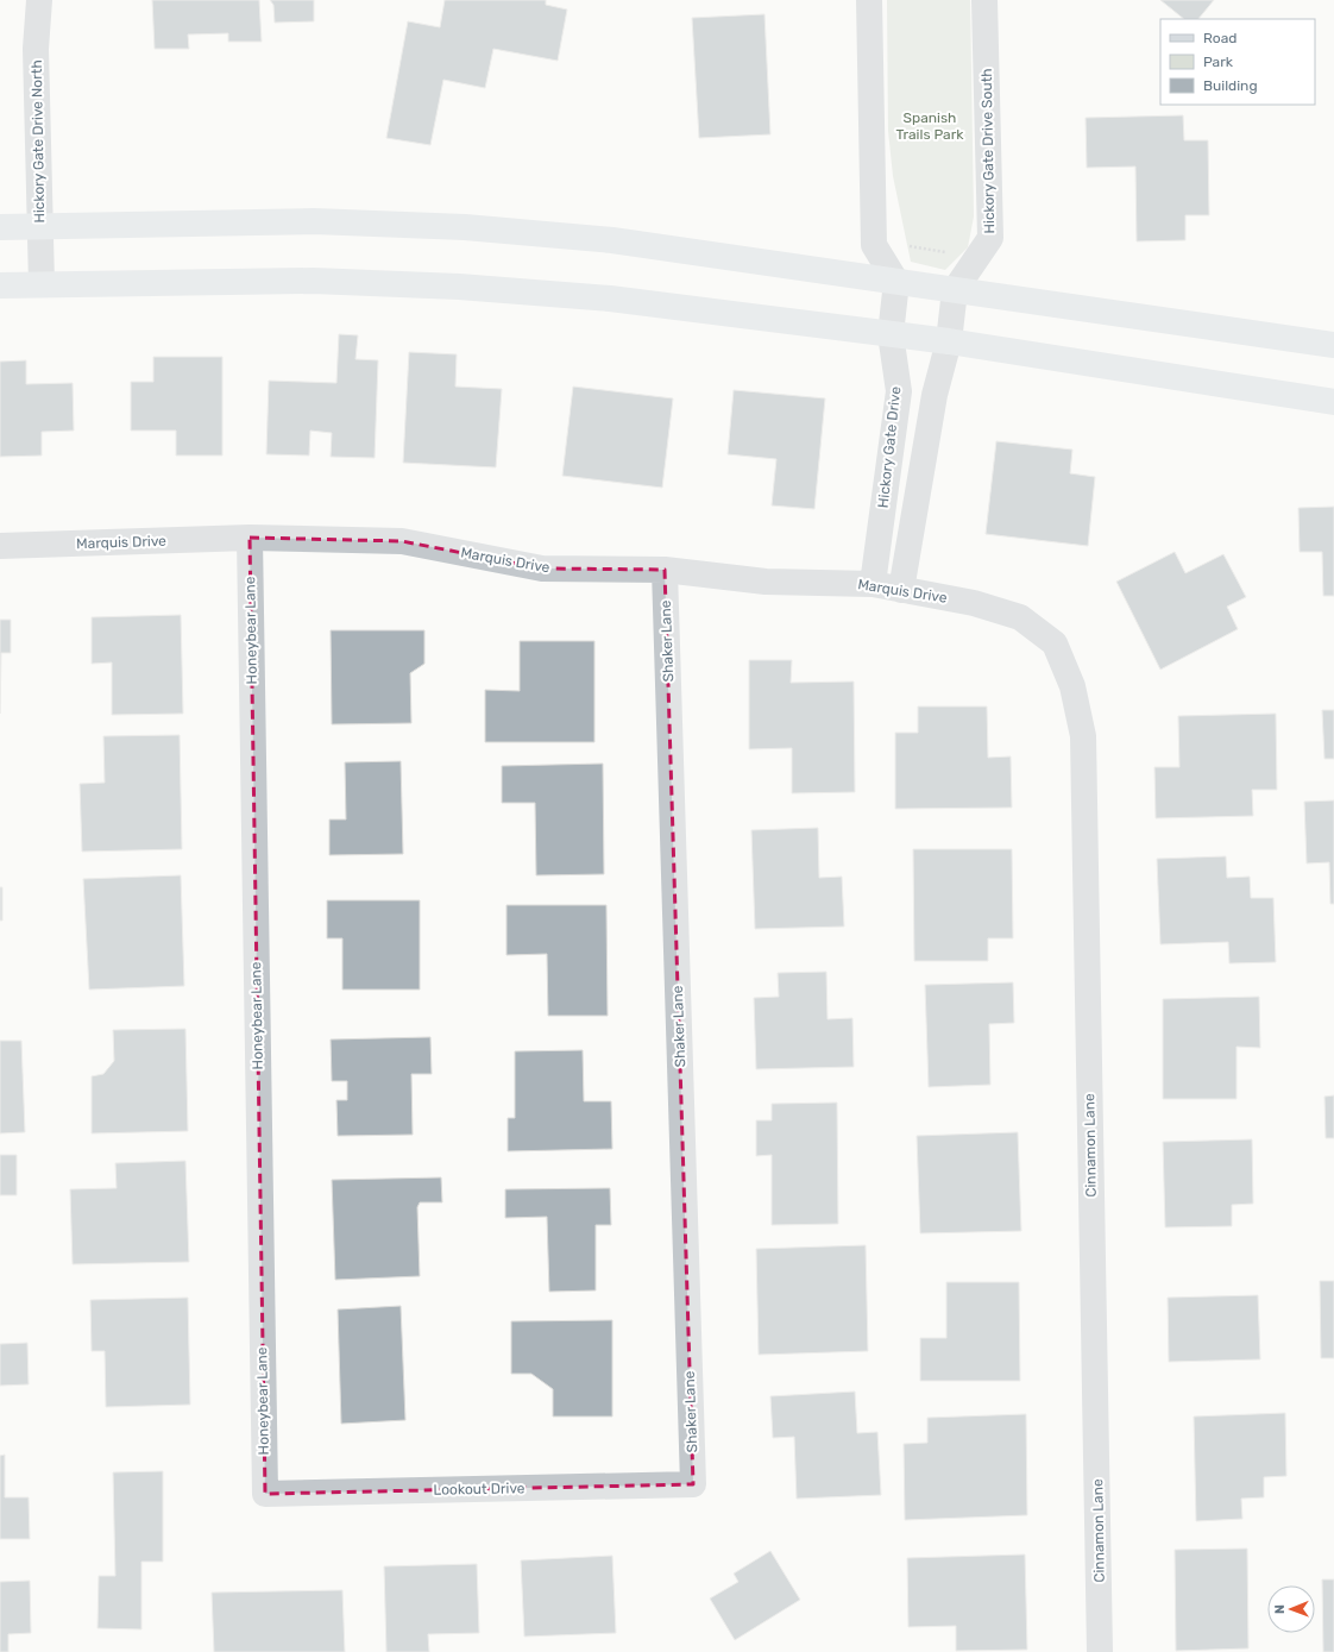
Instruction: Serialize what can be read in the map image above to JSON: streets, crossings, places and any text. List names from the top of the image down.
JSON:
{
  "streets": {
    "street": [
      "Hickory Gate Drive North",
      "Hickory Gate Drive South",
      "Hickory Gate Drive",
      "Marquis Drive",
      "Honeybear Lane",
      "Shaker Lane",
      "Cinnamon Lane",
      "Lookout Drive"
    ]
  },
  "crossings": [
    ["Hickory Gate Drive", "Marquis Drive"],
    ["Marquis Drive", "Honeybear Lane"],
    ["Marquis Drive", "Shaker Lane"],
    ["Marquis Drive", "Cinnamon Lane"],
    ["Honeybear Lane", "Lookout Drive"],
    ["Shaker Lane", "Lookout Drive"]
  ],
  "parks": ["Spanish Trails Park"],
  "legend": ["Road", "Park", "Building"],
  "north": "left"
}
